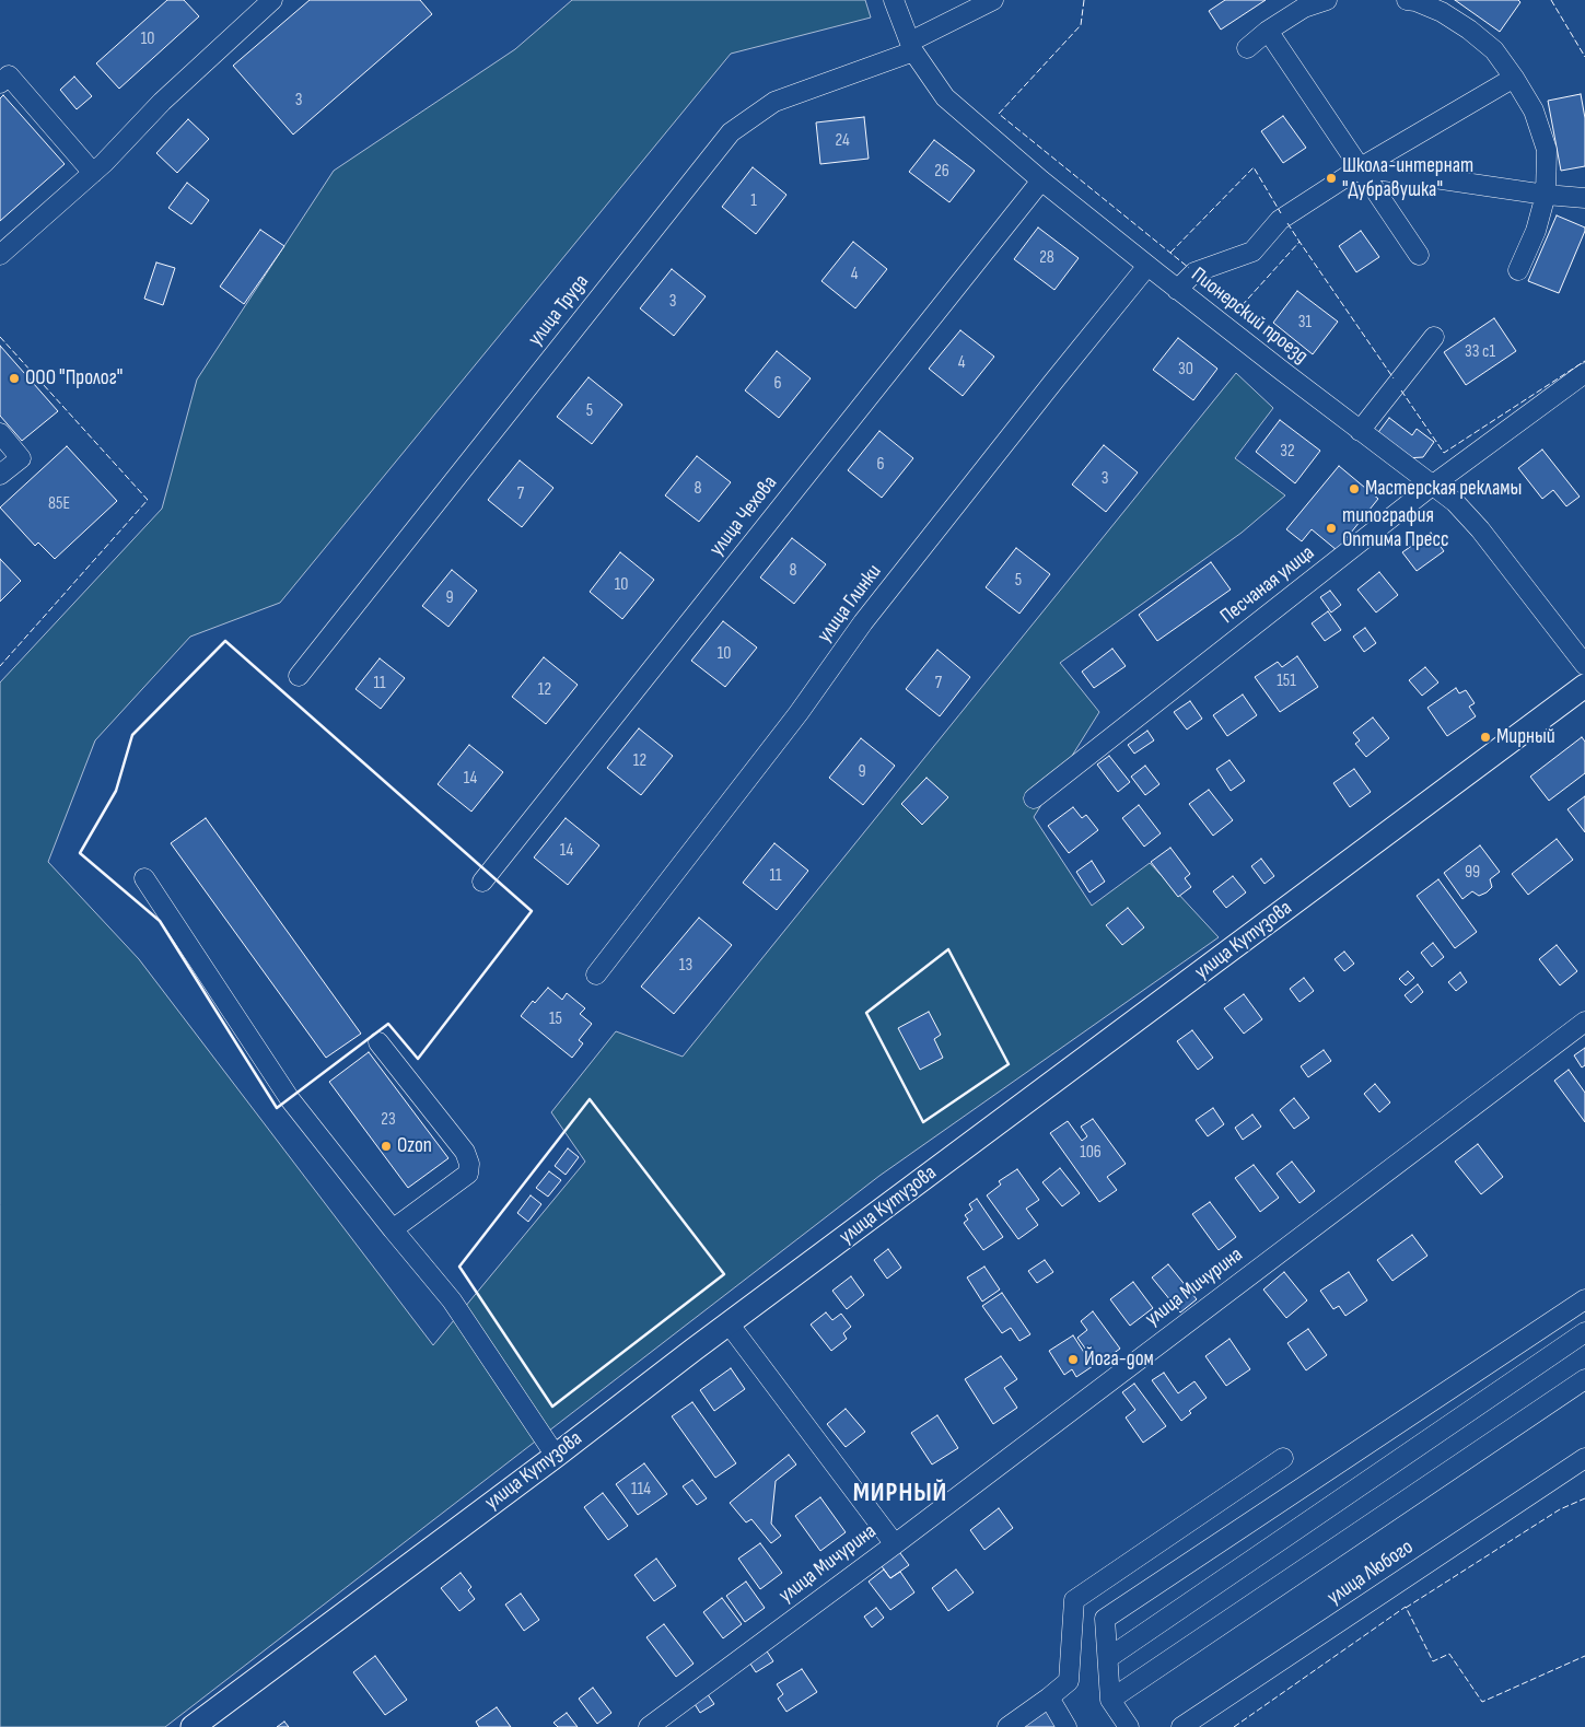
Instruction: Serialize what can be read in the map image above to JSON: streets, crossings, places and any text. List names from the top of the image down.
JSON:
{
  "streets": {
    "main road": ["улица Кутузова"],
    "street": [
      "улица Труда",
      "Пионерский проезд",
      "улица Чехова",
      "Песчаная улица",
      "улица Глинки",
      "улица Мичурина",
      "улица Любого"
    ]
  },
  "crossings": [
    ["улица Труда", "Пионерский проезд"],
    ["Пионерский проезд", "улица Чехова"],
    ["Пионерский проезд", "Песчаная улица"],
    ["Пионерский проезд", "улица Глинки"]
  ],
  "districts": ["МИРНЫЙ"],
  "places": [
    "Школа-интернат \"Дубравушка\"",
    "ООО \"Пролог\"",
    "Мастерская рекламы",
    "типография Оптима Пресс",
    "Мирный",
    "Ozon",
    "Йога-дом"
  ],
  "house_numbers": [
    "10",
    "3",
    "24",
    "26",
    "1",
    "28",
    "4",
    "3",
    "31",
    "33 с1",
    "4",
    "30",
    "6",
    "5",
    "32",
    "6",
    "3",
    "8",
    "7",
    "85Е",
    "8",
    "5",
    "10",
    "9",
    "10",
    "151",
    "11",
    "7",
    "12",
    "12",
    "9",
    "14",
    "14",
    "99",
    "11",
    "13",
    "15",
    "23",
    "106",
    "114"
  ]
}
